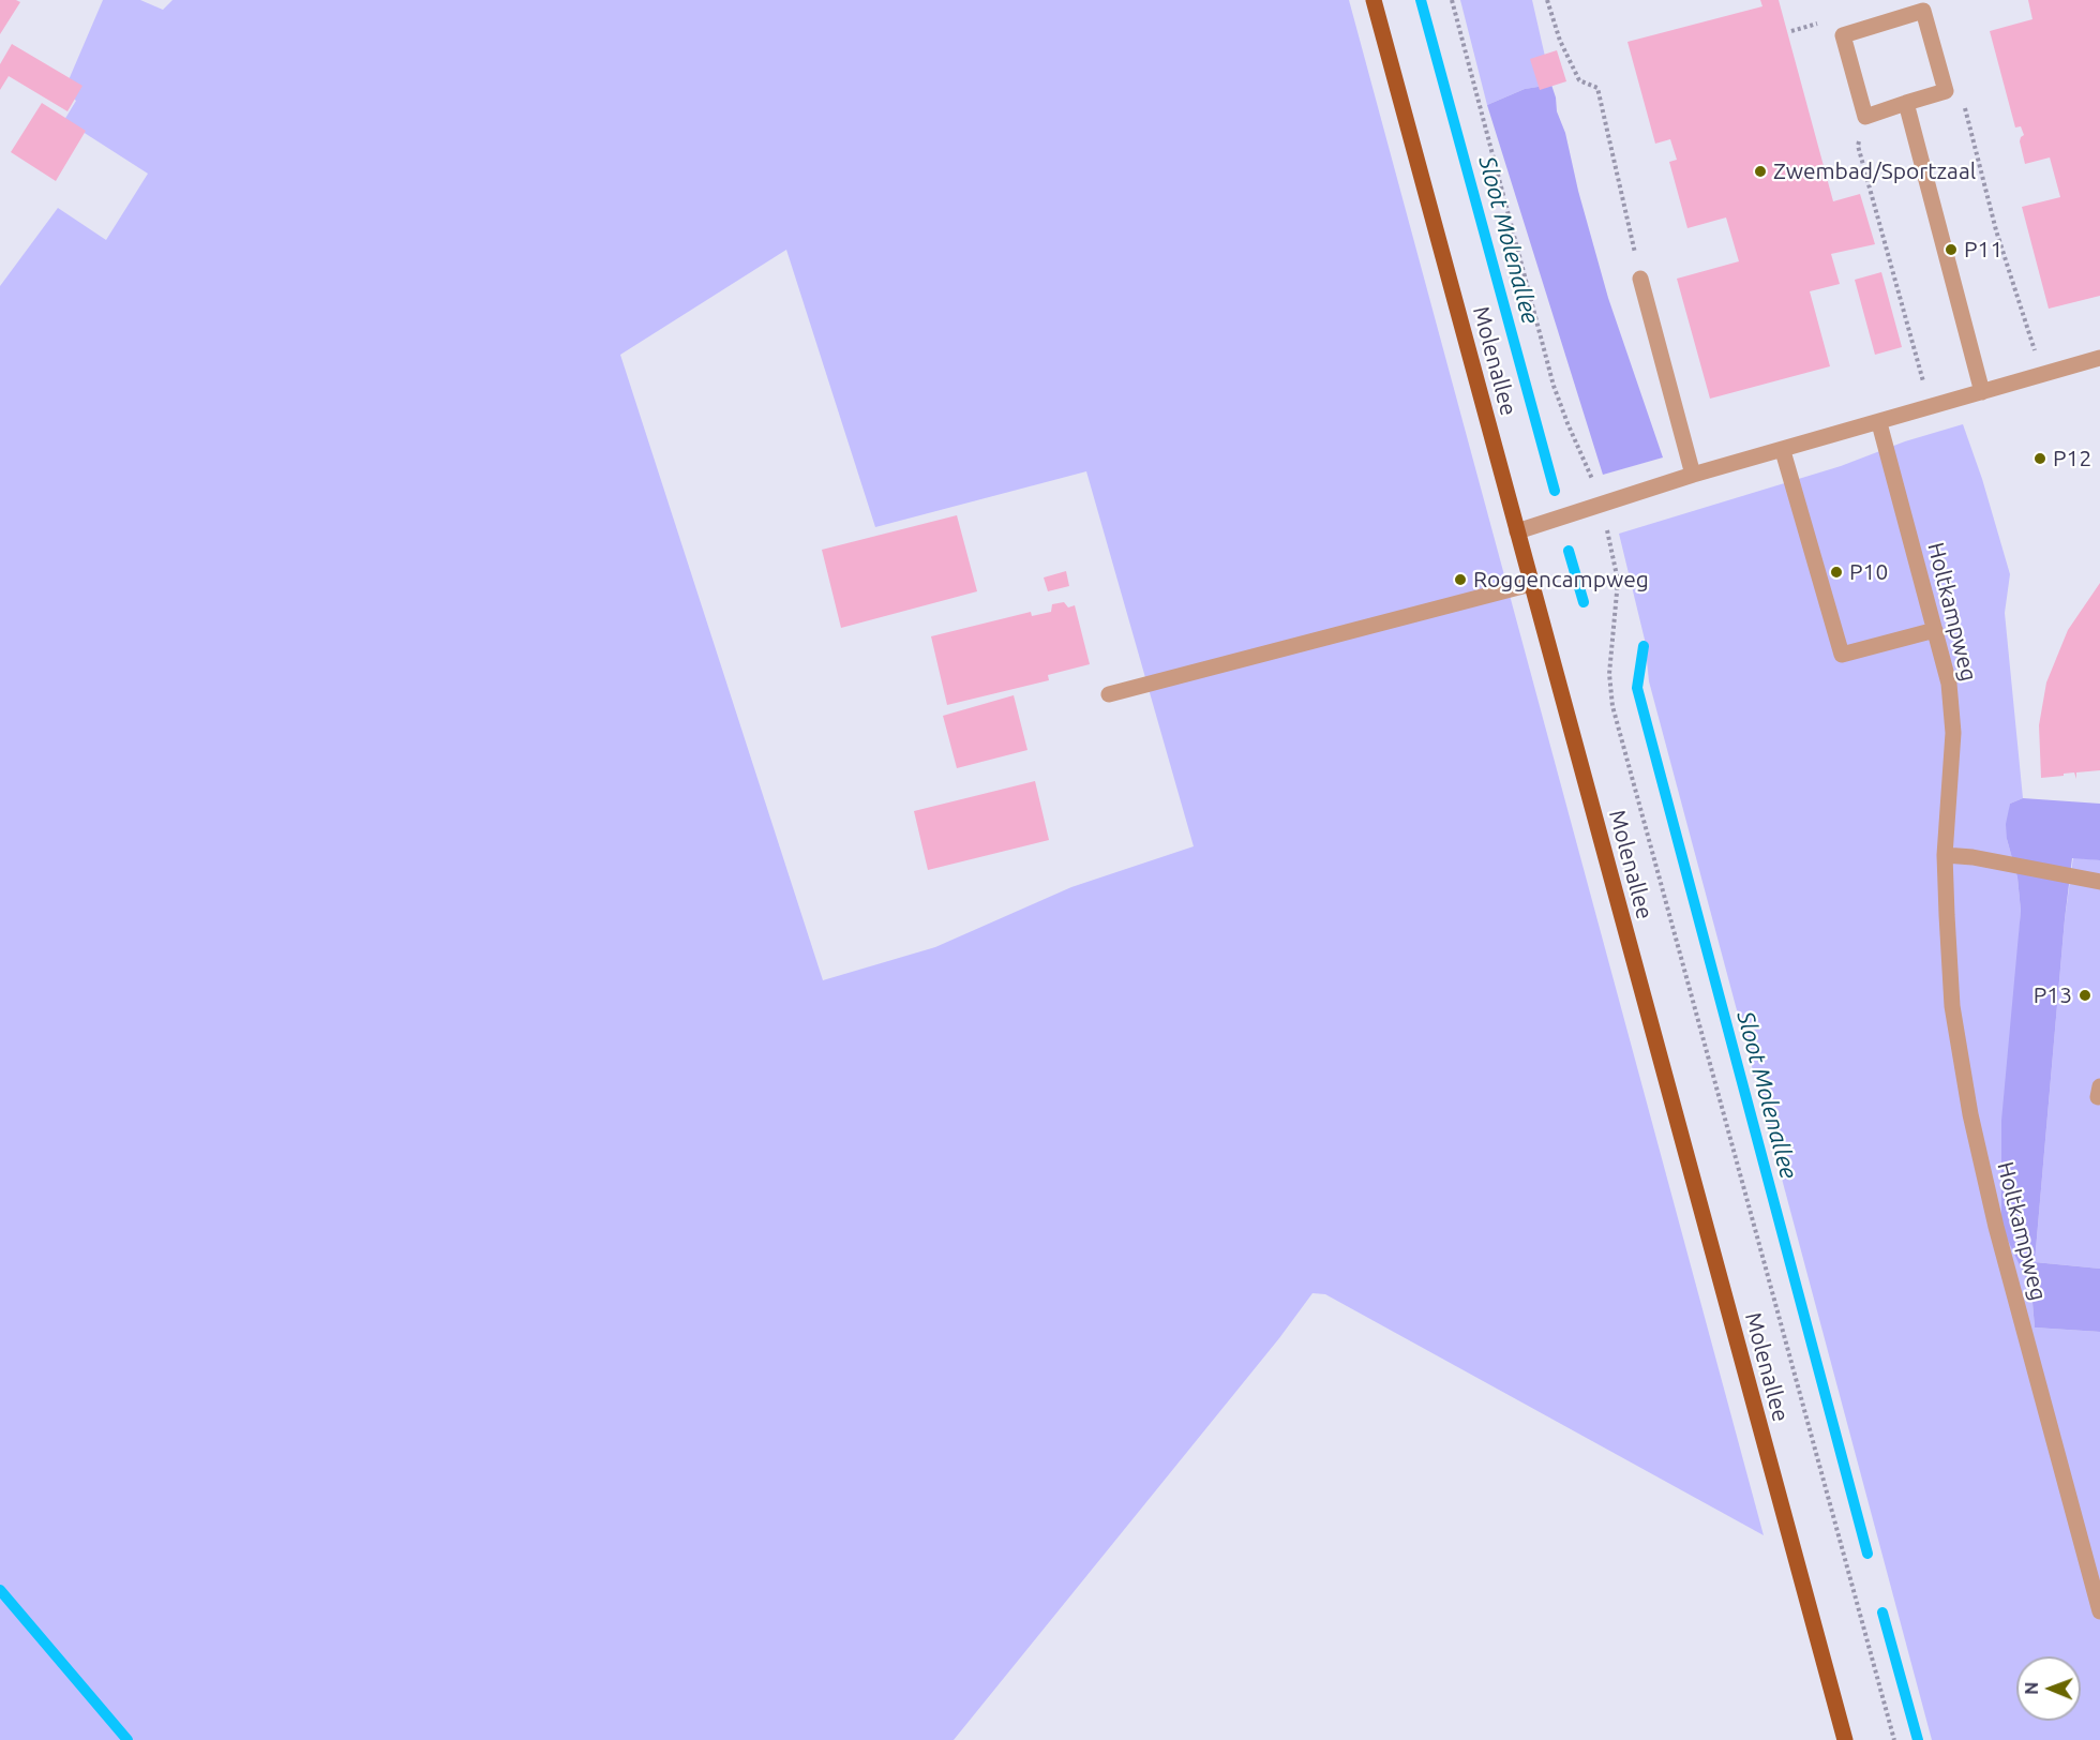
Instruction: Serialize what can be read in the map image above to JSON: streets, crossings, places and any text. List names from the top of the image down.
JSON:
{
  "streets": {
    "main road": ["Molenallee"],
    "street": ["Holtkampweg"]
  },
  "water": ["Sloot Molenallee"],
  "places": [
    "Zwembad/Sportzaal",
    "P11",
    "P12",
    "P10",
    "Roggencampweg",
    "P13"
  ],
  "north": "left"
}
